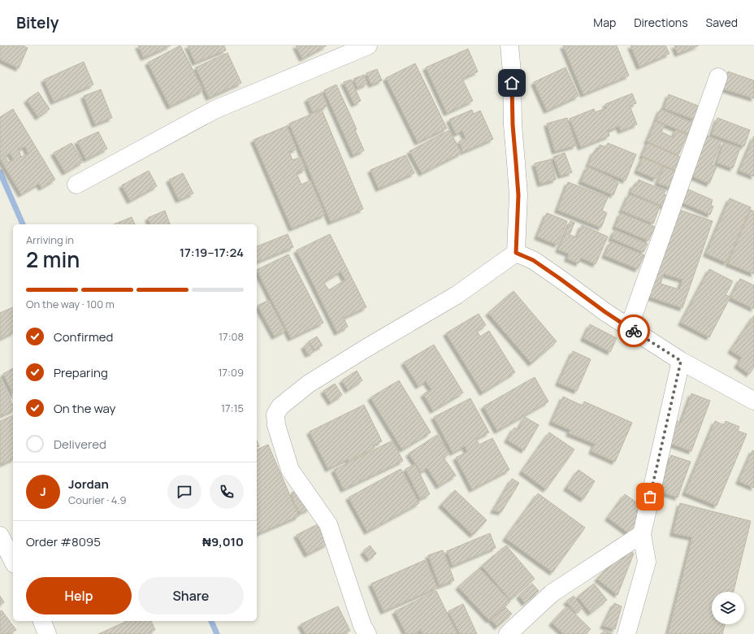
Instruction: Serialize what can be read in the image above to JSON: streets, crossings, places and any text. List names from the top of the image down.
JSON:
{
  "page": {
    "header": "Bitely",
    "nav": ["Map", "Directions", "Saved"],
    "heading": ["2 min", "Arriving in", "17:19–17:24"],
    "panel": [
      "Jordan",
      "Courier · 4.9",
      "Order #8095",
      "₦9,010"
    ],
    "bar": "On the way · 100 m",
    "list": [
      ["Confirmed", "17:08"],
      ["Preparing", "17:09"],
      ["On the way", "17:15"],
      "Delivered"
    ],
    "round": "J",
    "buttons": ["Help", "Share"]
  }
}
